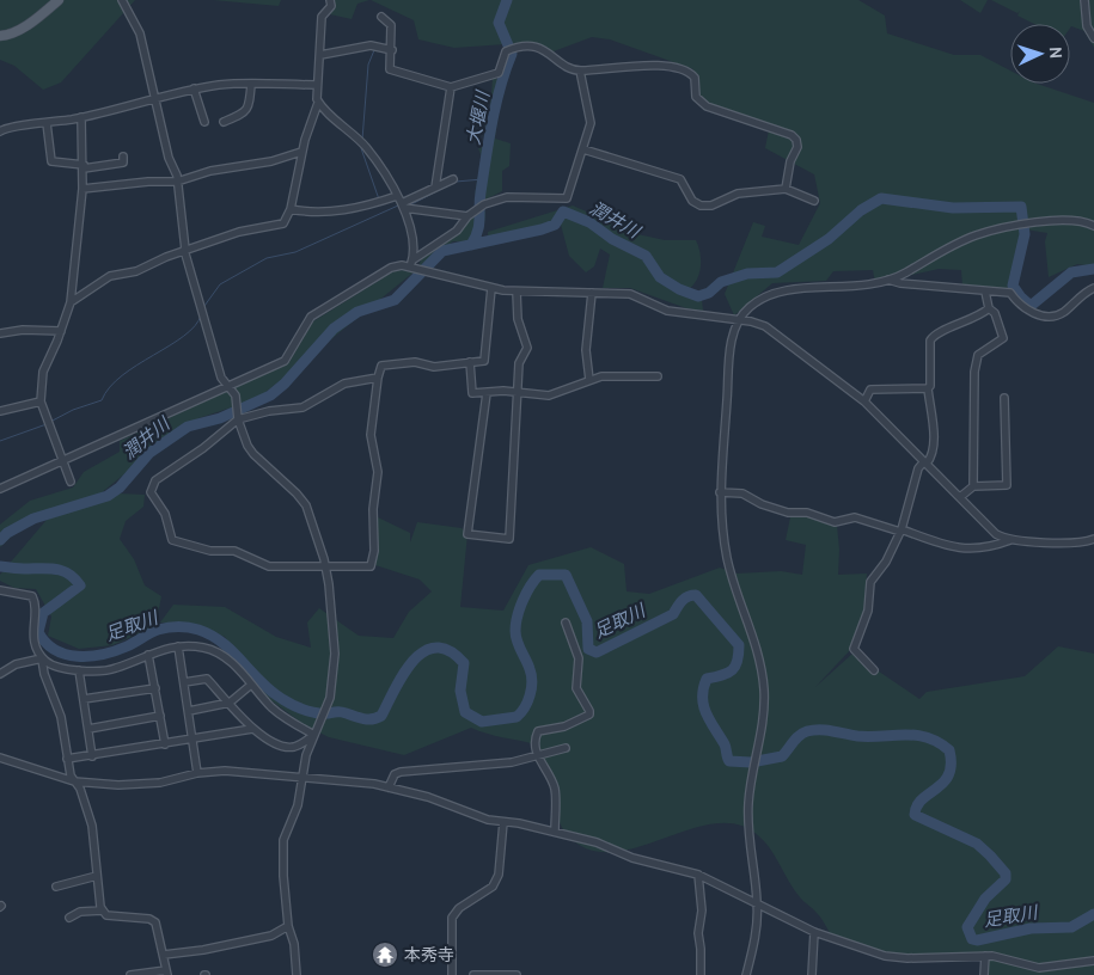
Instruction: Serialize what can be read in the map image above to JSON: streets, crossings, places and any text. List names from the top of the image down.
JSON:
{
  "water": ["大堰川", "潤井川", "足取川"],
  "places": {
    "temple": ["本秀寺"]
  },
  "north": "right"
}
